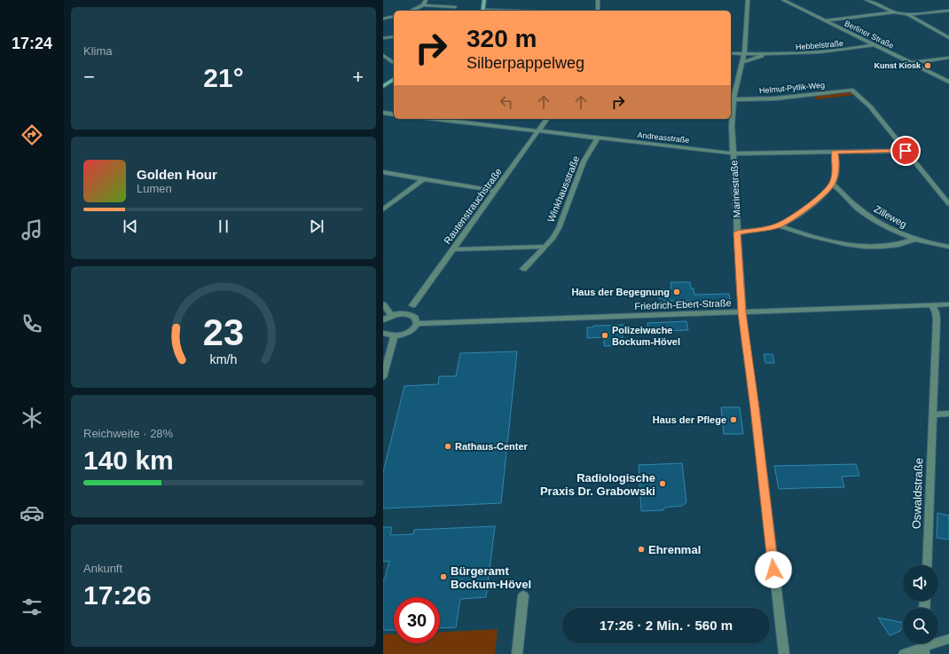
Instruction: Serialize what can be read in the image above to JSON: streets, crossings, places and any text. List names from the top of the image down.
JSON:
{
  "streets": {
    "street": [
      "Berliner Straße",
      "Hebbelstraße",
      "Helmut-Pytlik-Weg",
      "Andreasstraße",
      "Winkhausstraße",
      "Marinestraße",
      "Rautenstrauchstraße",
      "Zilleweg",
      "Friedrich-Ebert-Straße",
      "Oswaldstraße"
    ]
  },
  "crossings": [
    ["Berliner Straße", "Hebbelstraße"],
    ["Hebbelstraße", "Marinestraße"],
    ["Helmut-Pytlik-Weg", "Andreasstraße"],
    ["Helmut-Pytlik-Weg", "Marinestraße"],
    ["Andreasstraße", "Winkhausstraße"],
    ["Andreasstraße", "Marinestraße"],
    ["Andreasstraße", "Rautenstrauchstraße"],
    ["Marinestraße", "Friedrich-Ebert-Straße"],
    ["Friedrich-Ebert-Straße", "Oswaldstraße"]
  ],
  "places": [
    "Kunst Kiosk",
    "Haus der Begegnung",
    "Polizeiwache Bockum-Hövel",
    "Haus der Pflege",
    "Rathaus-Center",
    "Radiologische Praxis Dr. Grabowski",
    "Ehrenmal",
    "Bürgeramt Bockum-Hövel"
  ],
  "page": {
    "tabs": "17:24",
    "tile": [
      "Klima",
      ["Reichweite · 28%", "140 km"],
      ["Ankunft", "17:26"]
    ],
    "turn": ["320 m", "Silberpappelweg"],
    "heat": ["−", "21°", "+"],
    "song": ["Golden Hour", "Lumen"],
    "limit": "30",
    "trip": "17:26 · 2 Min. · 560 m",
    "gauge": ["23", "km/h"]
  }
}
